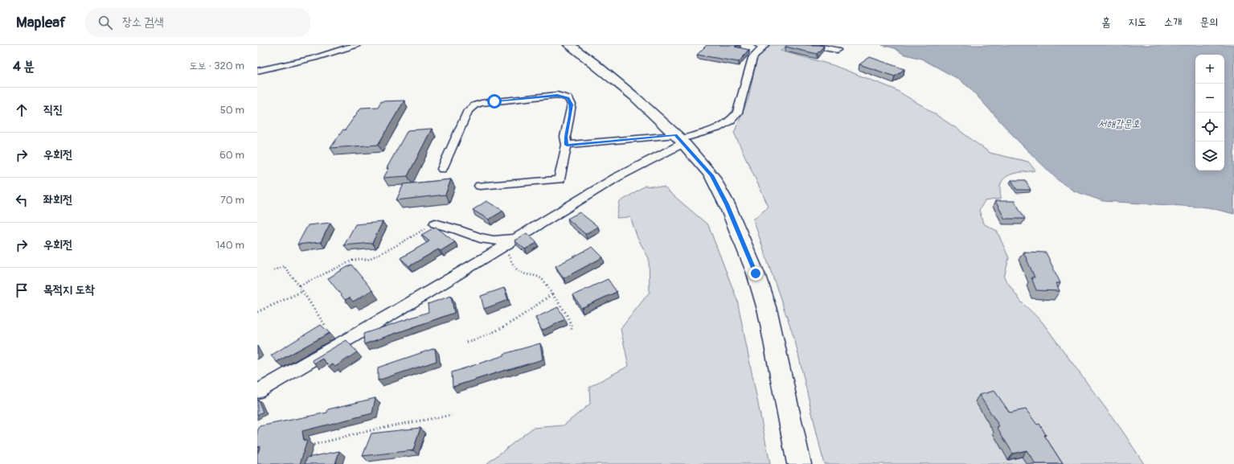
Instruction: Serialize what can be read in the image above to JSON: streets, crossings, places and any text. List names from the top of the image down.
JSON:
{
  "water": ["서해갑문호"],
  "page": {
    "header": "Mapleaf",
    "search": "장소 검색",
    "nav": [
      "홈",
      "지도",
      "소개",
      "문의"
    ],
    "heading": ["4 분", "도보 · 320 m"],
    "map_buttons": ["+", "−"],
    "list": [
      ["직진", "50 m"],
      ["우회전", "60 m"],
      ["좌회전", "70 m"],
      ["우회전", "140 m"],
      "목적지 도착"
    ]
  }
}
